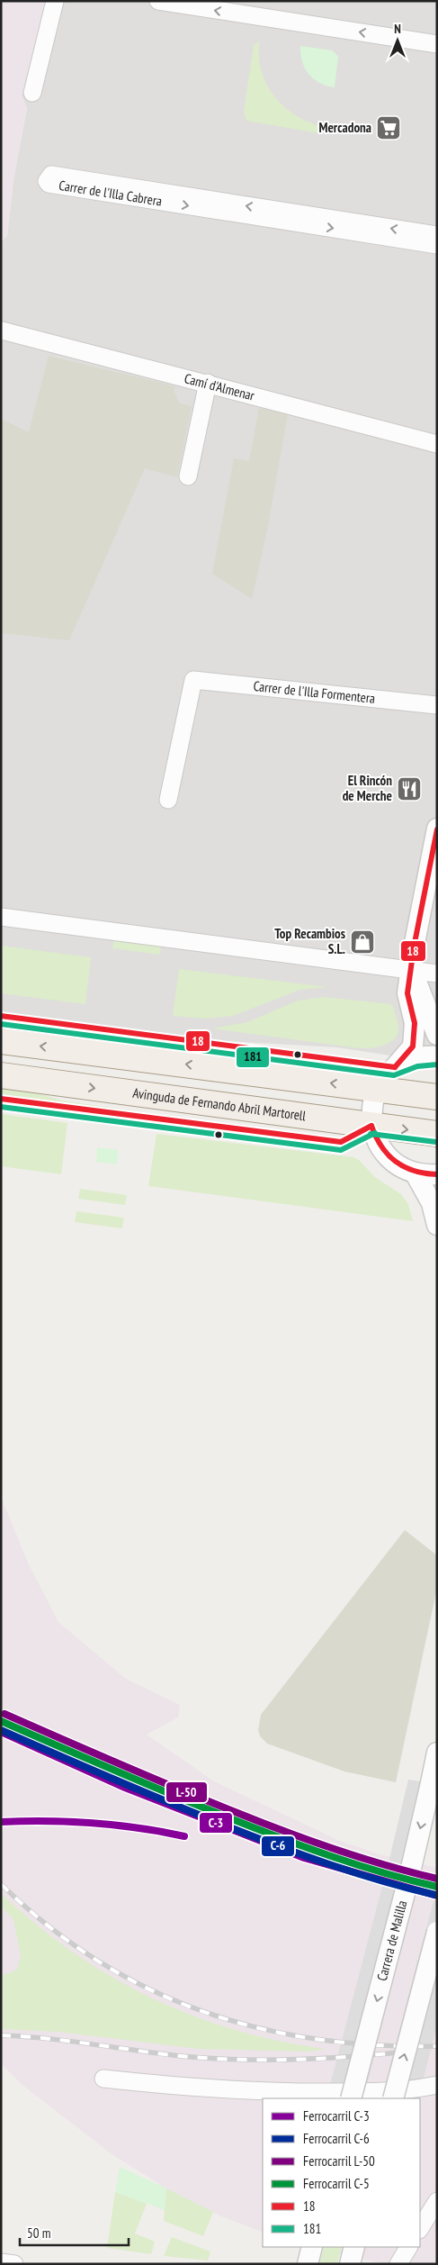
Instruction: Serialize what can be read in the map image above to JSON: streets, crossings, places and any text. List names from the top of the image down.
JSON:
{
  "streets": {
    "main road": ["Avinguda de Fernando Abril Martorell"],
    "street": [
      "Carrer de l'Illa Cabrera",
      "Camí d'Almenar",
      "Carrer de l'Illa Formentera",
      "Carrera de Malilla"
    ]
  },
  "places": {
    "supermarket": ["Mercadona"],
    "restaurant": ["El Rincón de Merche"],
    "shop": ["Top Recambios S.L."]
  },
  "lines": [
    "transit line 18",
    "transit line 181",
    "rail line L-50",
    "rail line C-5",
    "rail line C-6",
    "rail line C-3"
  ],
  "legend": [
    "Ferrocarril C-3",
    "Ferrocarril C-6",
    "Ferrocarril L-50",
    "Ferrocarril C-5",
    "18",
    "181"
  ],
  "scale_bar": "50 m",
  "north": "top"
}
